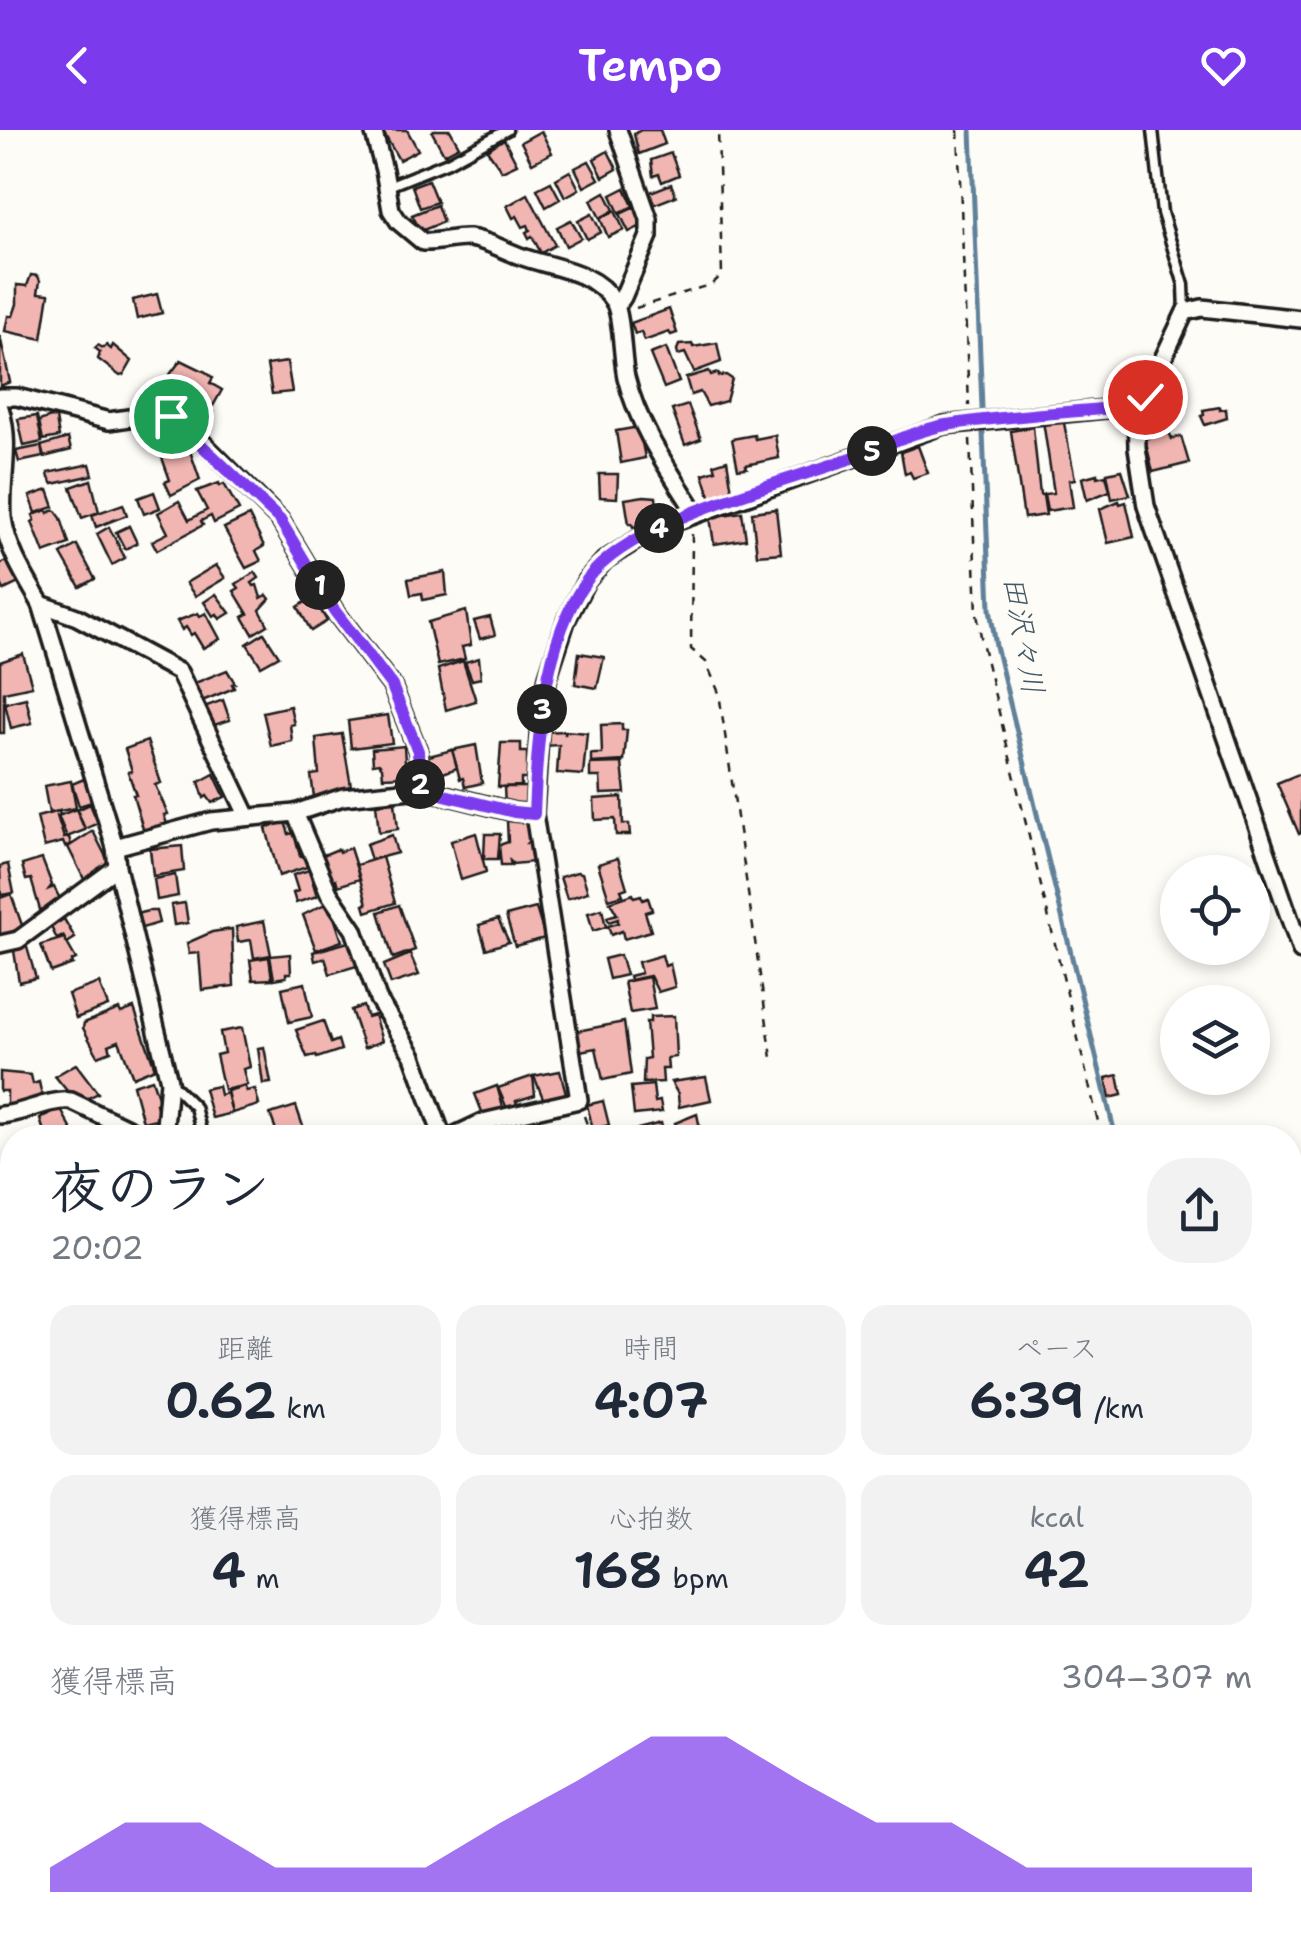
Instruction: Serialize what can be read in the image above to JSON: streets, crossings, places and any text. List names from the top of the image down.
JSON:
{
  "water": ["田沢々川"],
  "page": {
    "header": "Tempo",
    "pins": [
      "5",
      "4",
      "1",
      "3",
      "2"
    ],
    "heading": ["夜のラン", "20:02"],
    "stats": [
      ["距離", "0.62 km"],
      ["時間", "4:07"],
      ["ペース", "6:39 /km"],
      ["獲得標高", "4 m"],
      ["心拍数", "168 bpm"],
      ["kcal", "42"]
    ],
    "chart": ["獲得標高", "304–307 m"]
  }
}
